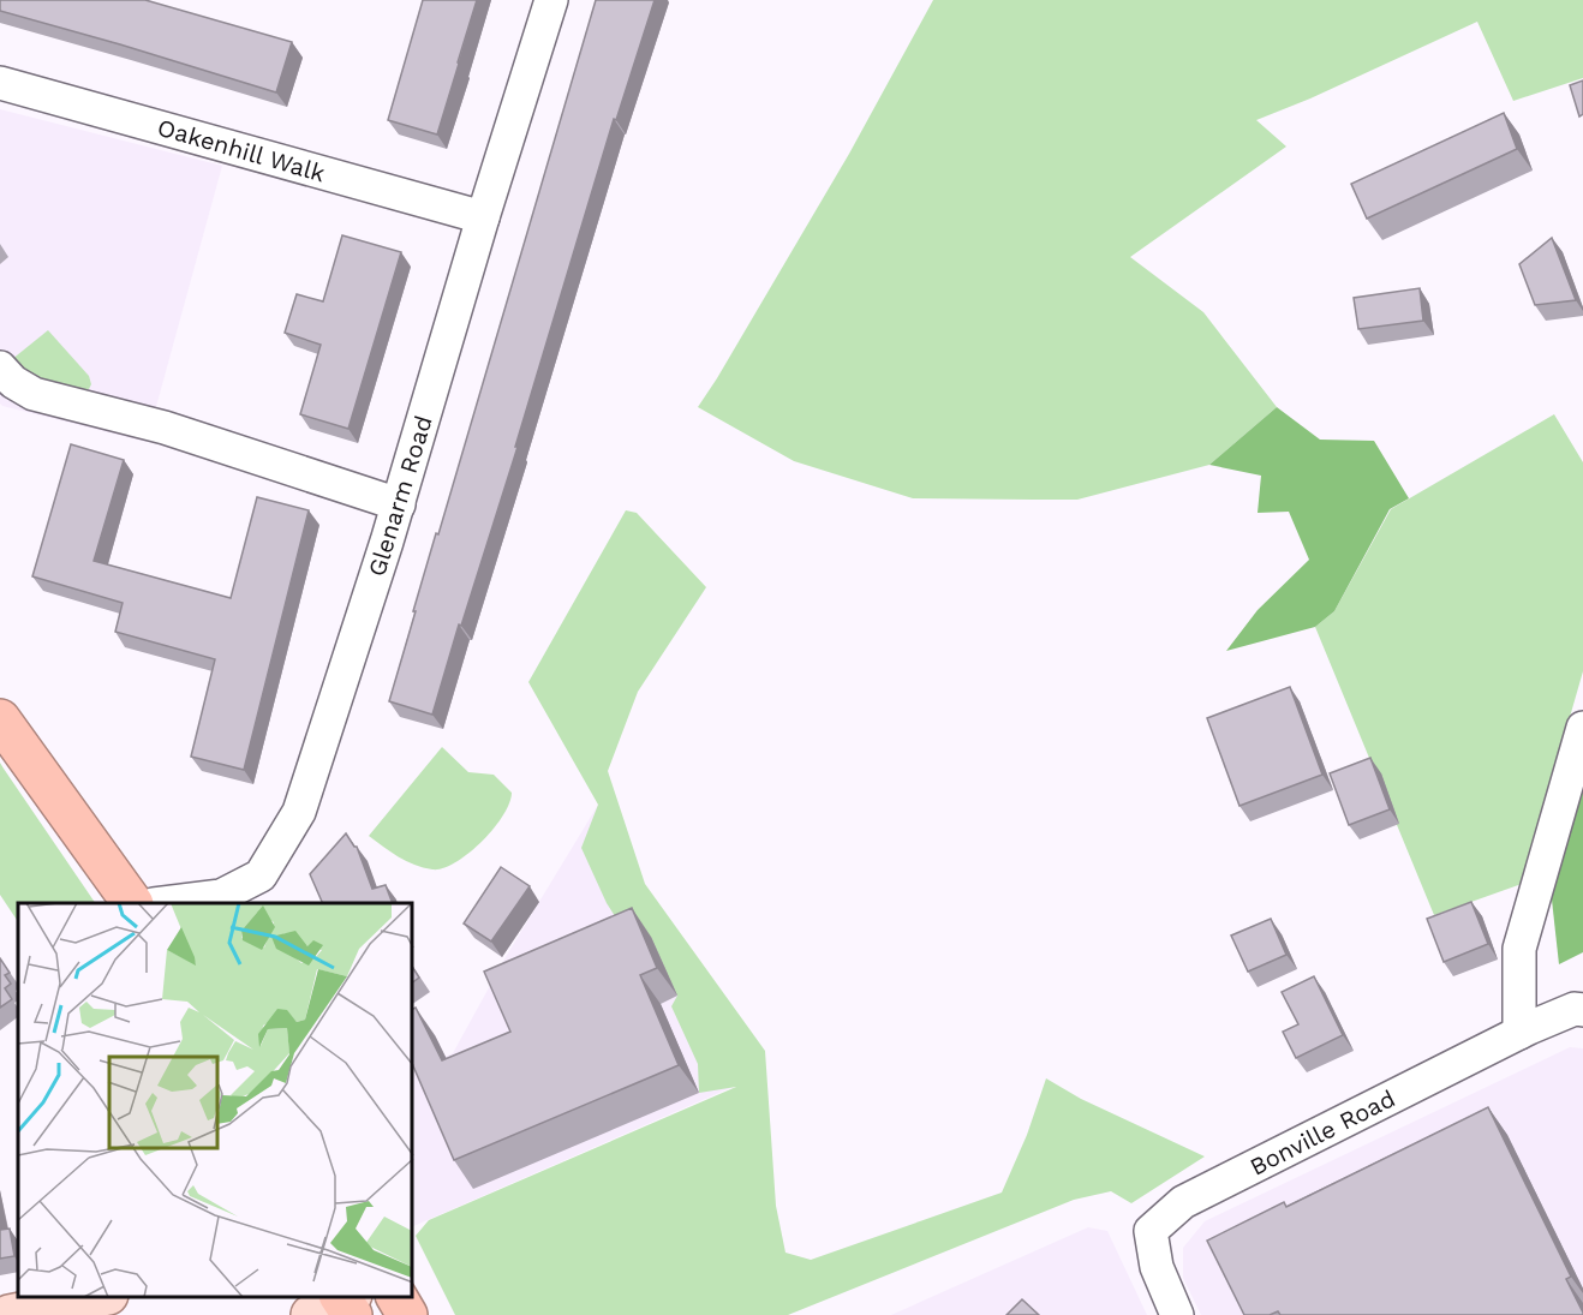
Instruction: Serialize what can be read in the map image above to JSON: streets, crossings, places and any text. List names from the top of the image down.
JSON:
{
  "streets": {
    "street": ["Oakenhill Walk", "Glenarm Road", "Bonville Road"]
  },
  "crossings": [
    ["Oakenhill Walk", "Glenarm Road"]
  ]
}
